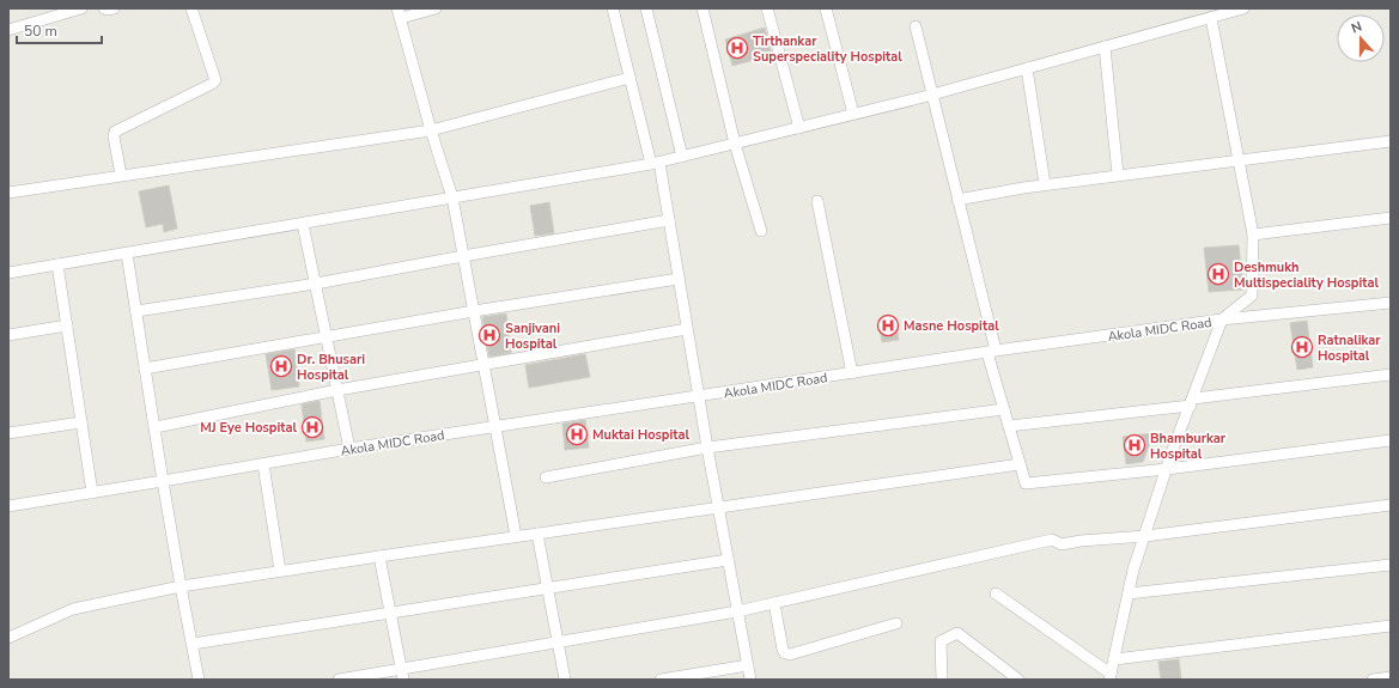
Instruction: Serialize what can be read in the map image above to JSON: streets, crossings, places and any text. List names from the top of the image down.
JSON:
{
  "streets": {
    "street": ["Akola MIDC Road"]
  },
  "places": {
    "hospital": [
      "Tirthankar Superspeciality Hospital",
      "Deshmukh Multispeciality Hospital",
      "Masne Hospital",
      "Sanjivani Hospital",
      "Ratnalikar Hospital",
      "Dr. Bhusari Hospital",
      "MJ Eye Hospital",
      "Muktai Hospital",
      "Bhamburkar Hospital"
    ]
  },
  "scale_bar": "50 m",
  "north": "top"
}
